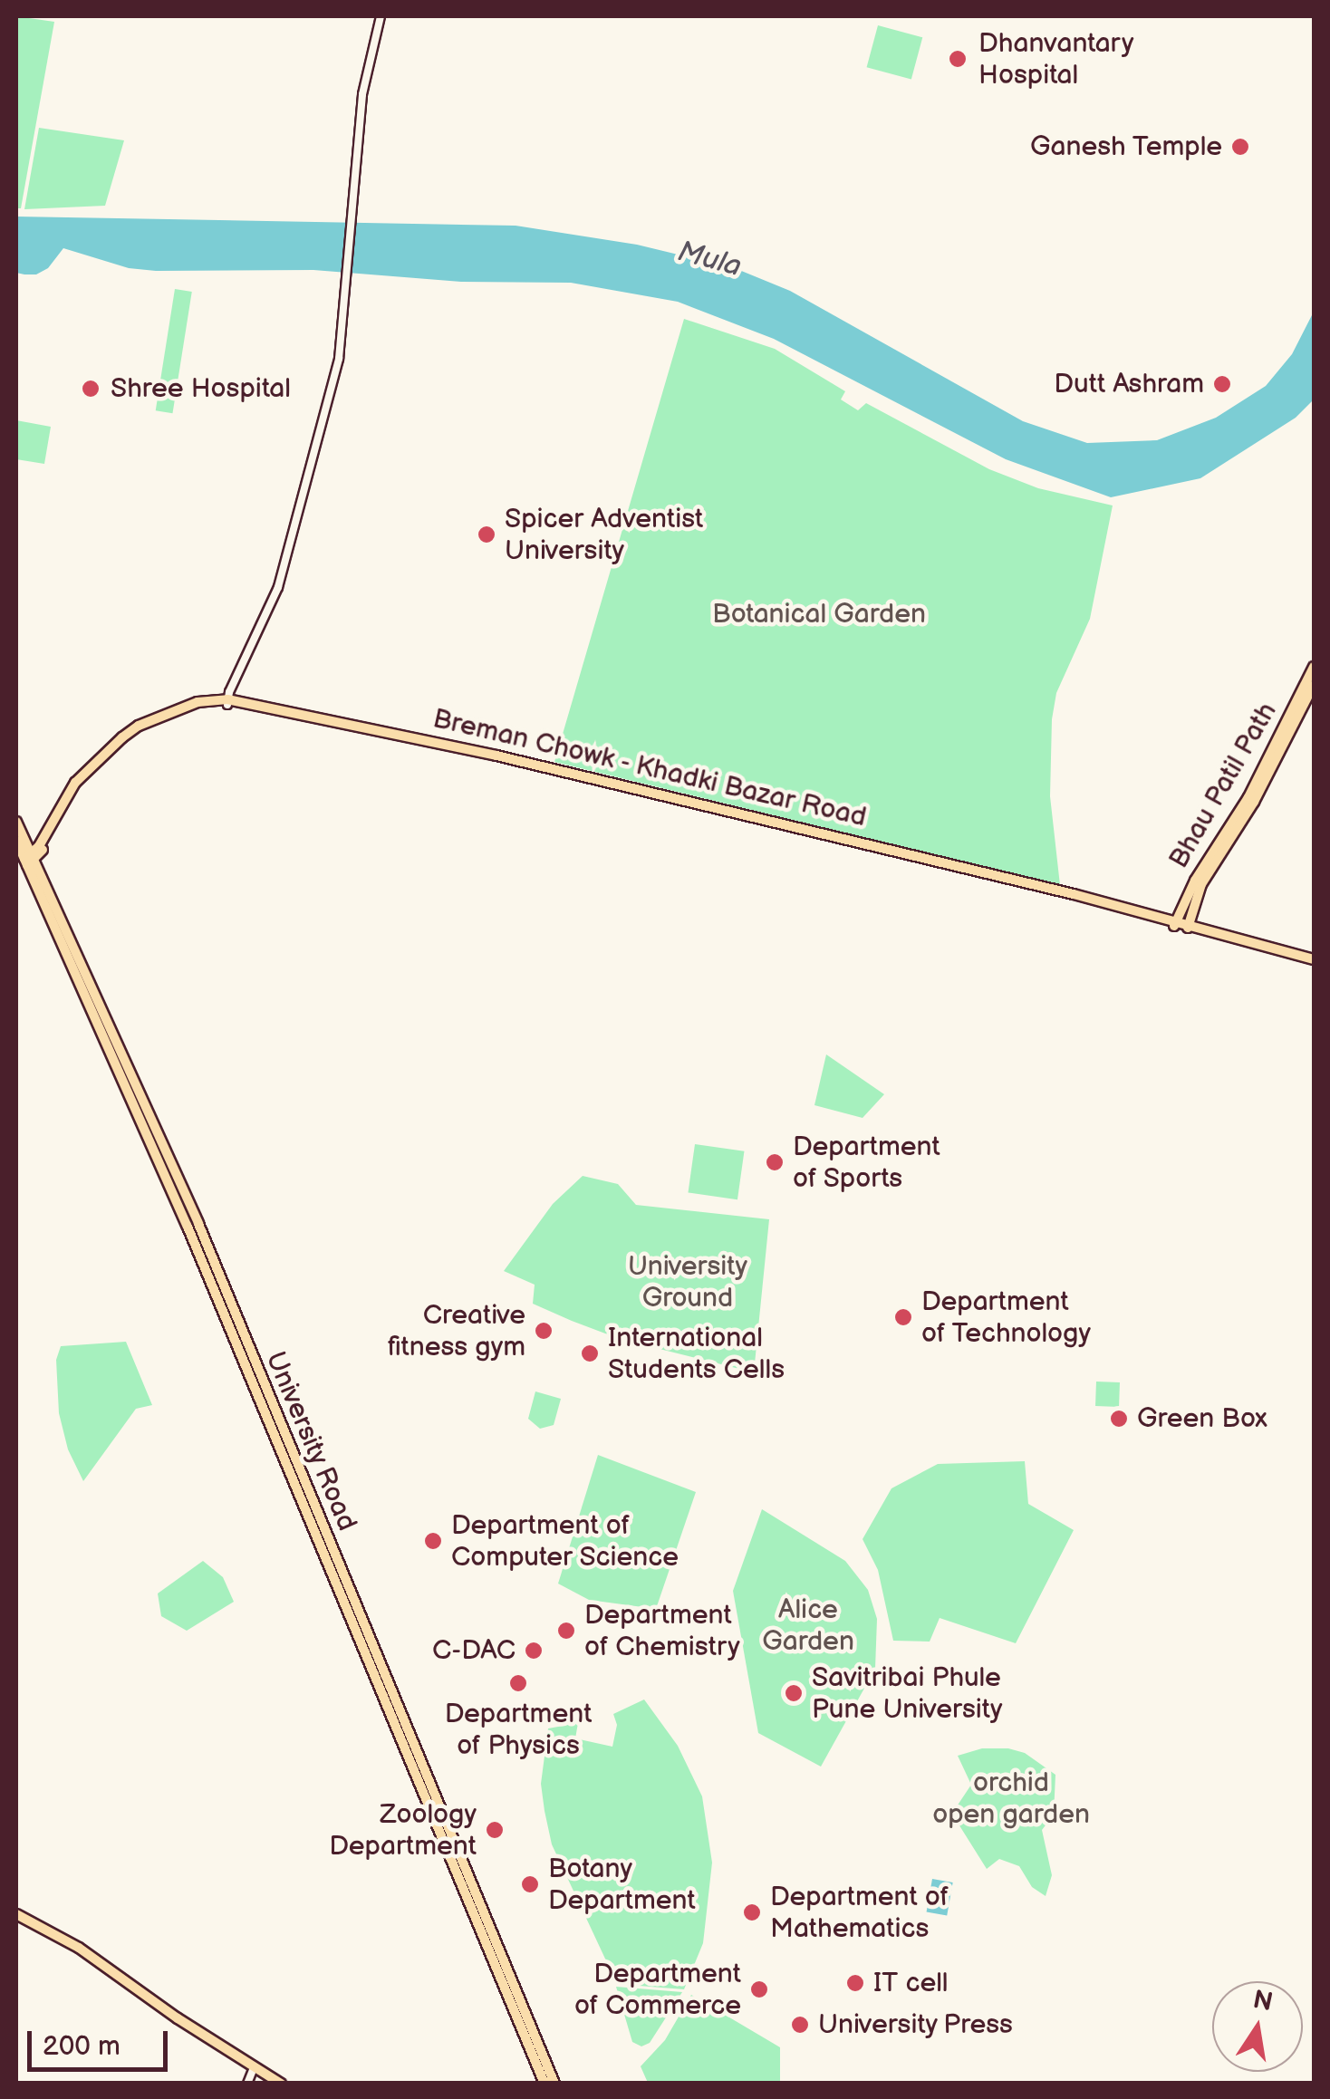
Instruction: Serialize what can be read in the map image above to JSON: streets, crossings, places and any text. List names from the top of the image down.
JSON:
{
  "streets": {
    "main road": ["Breman Chowk - Khadki Bazar Road", "Bhau Patil Path", "University Road"]
  },
  "crossings": [
    ["Breman Chowk - Khadki Bazar Road", "Bhau Patil Path"],
    ["Breman Chowk - Khadki Bazar Road", "University Road"]
  ],
  "water": ["Mula"],
  "parks": [
    "Botanical Garden",
    "University Ground",
    "Alice Garden",
    "orchid open garden"
  ],
  "places": [
    "Dhanvantary Hospital",
    "Ganesh Temple",
    "Dutt Ashram",
    "Shree Hospital",
    "Spicer Adventist University",
    "Department of Sports",
    "Department of Technology",
    "Creative fitness gym",
    "International Students Cells",
    "Green Box",
    "Department of Computer Science",
    "Department of Chemistry",
    "C-DAC",
    "Department of Physics",
    "Savitribai Phule Pune University",
    "Zoology Department",
    "Botany Department",
    "Department of Mathematics",
    "IT cell",
    "Department of Commerce",
    "University Press"
  ],
  "scale_bar": "200 m",
  "north": "top"
}
